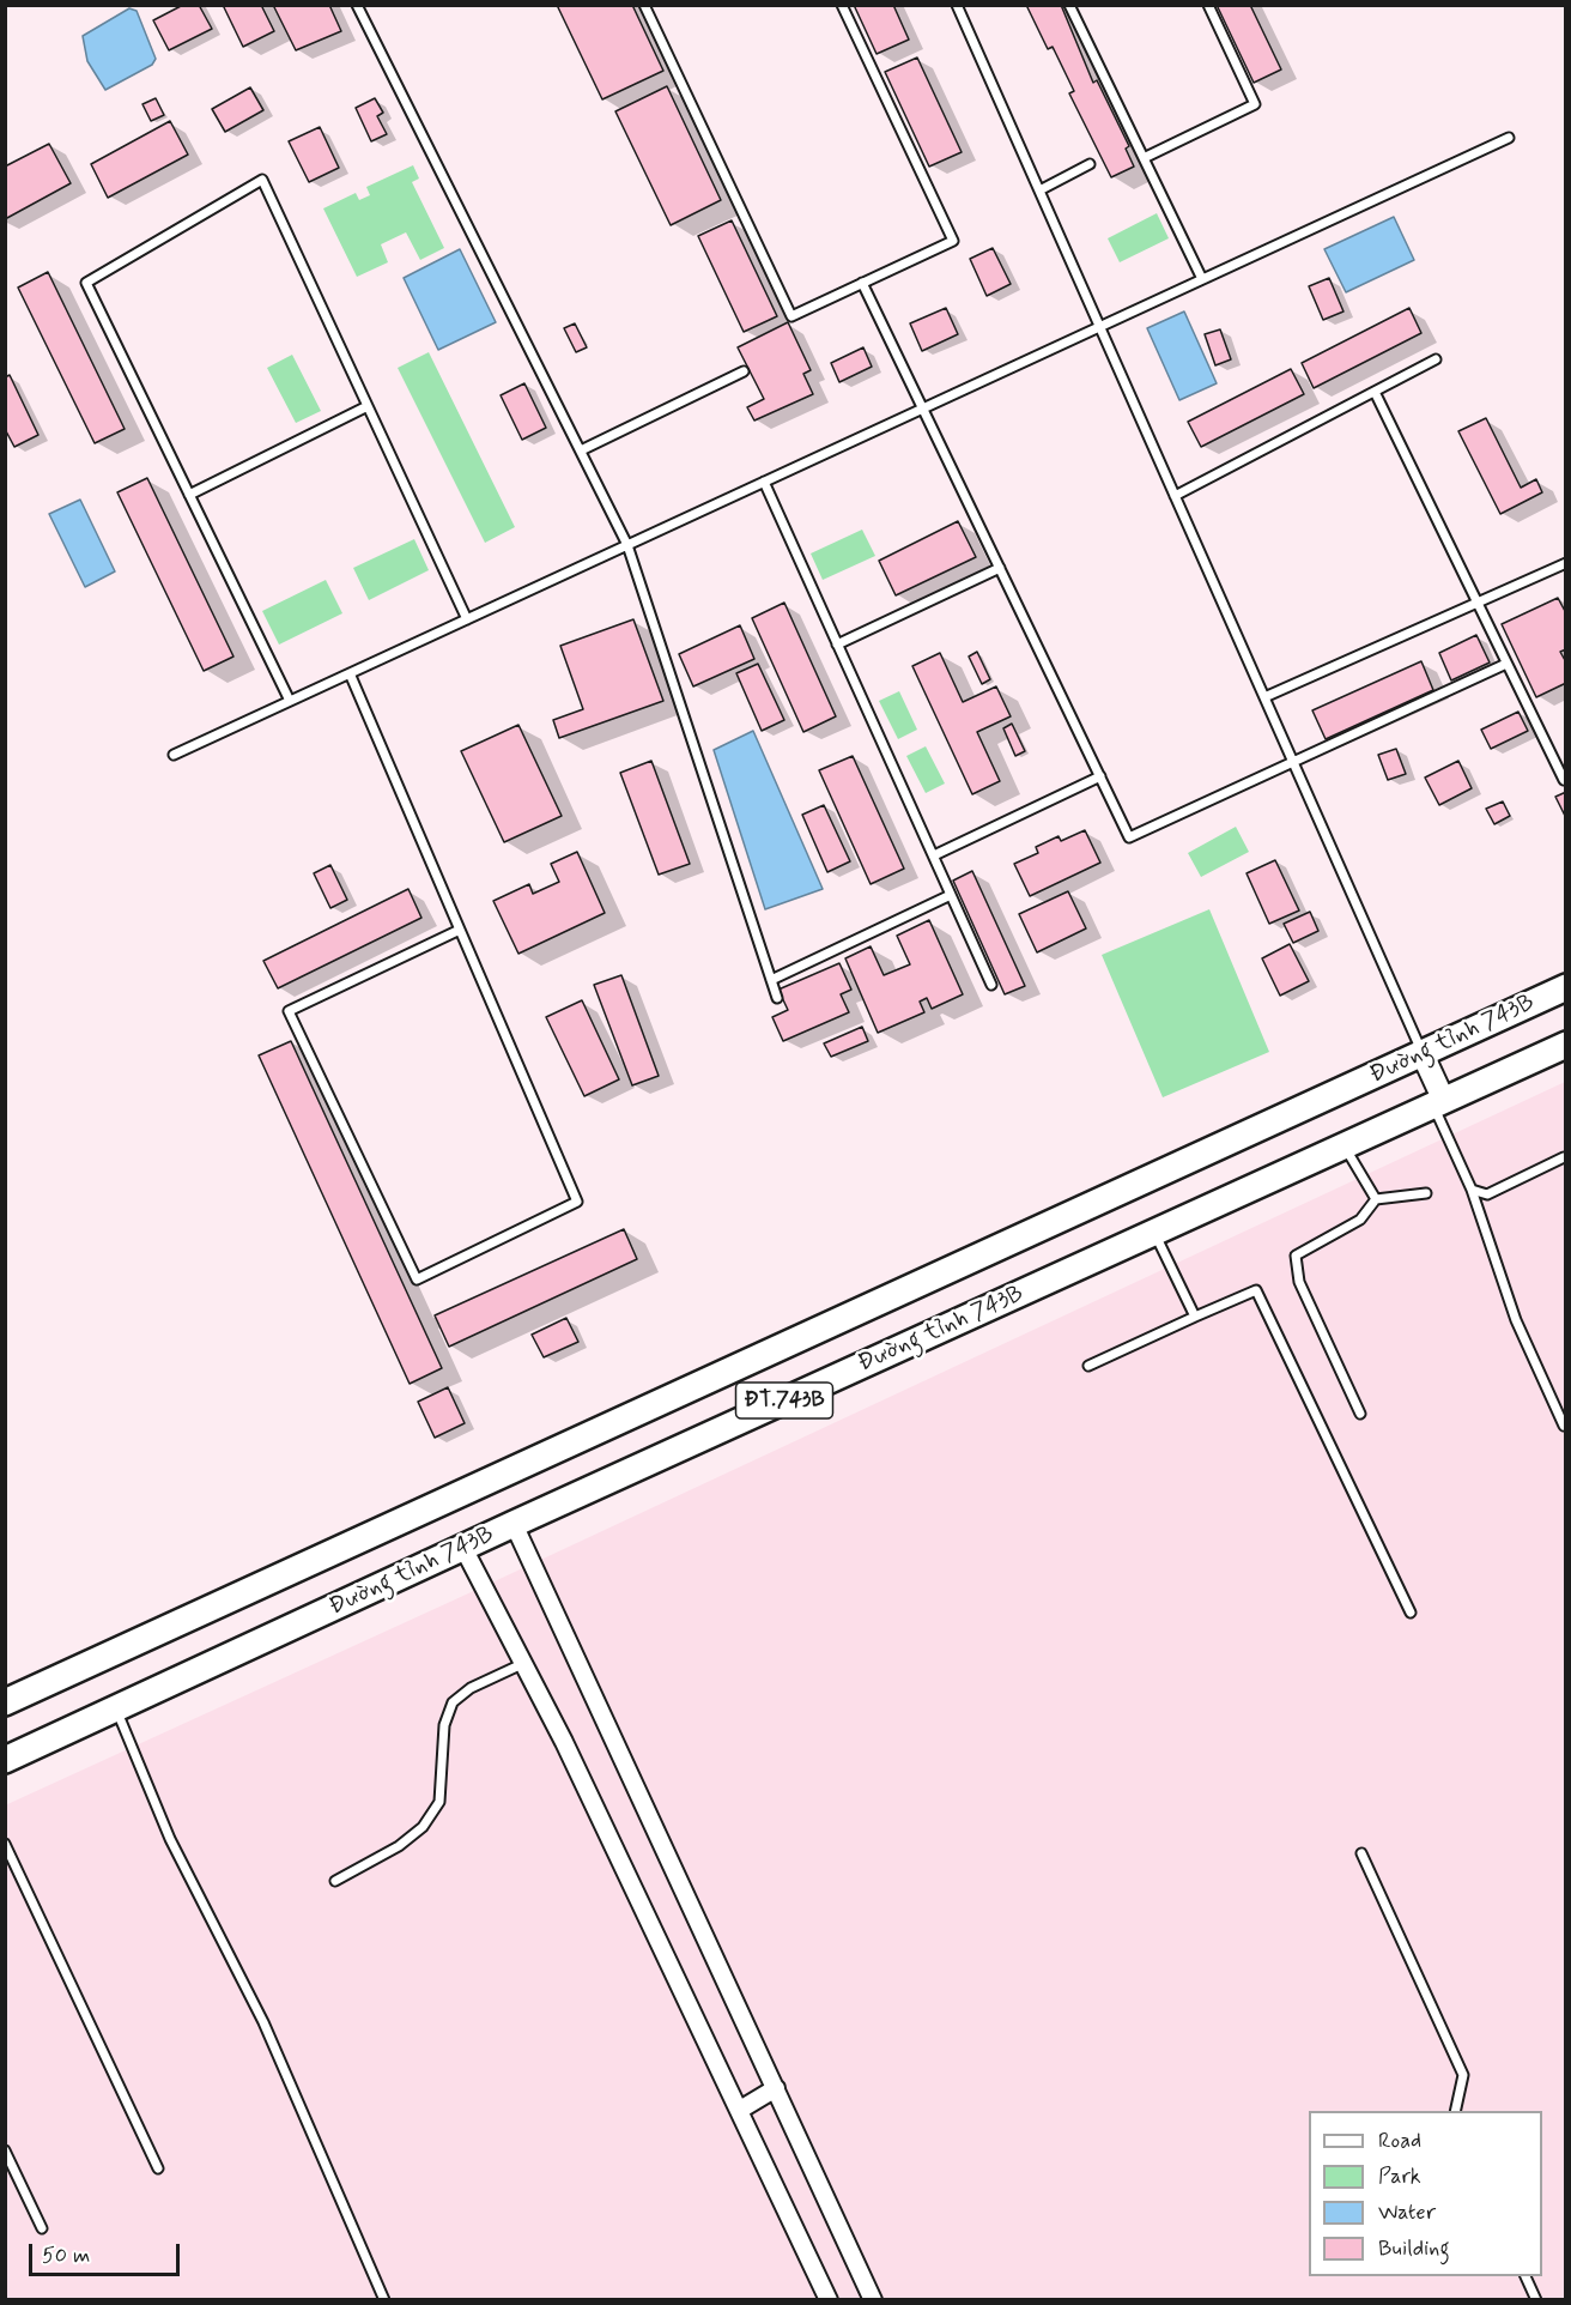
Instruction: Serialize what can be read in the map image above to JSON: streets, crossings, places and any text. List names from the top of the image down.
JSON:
{
  "streets": {
    "main road": ["Đường tỉnh 743B", "ĐT.743B"]
  },
  "legend": [
    "Road",
    "Park",
    "Water",
    "Building"
  ],
  "scale_bar": "50 m"
}
